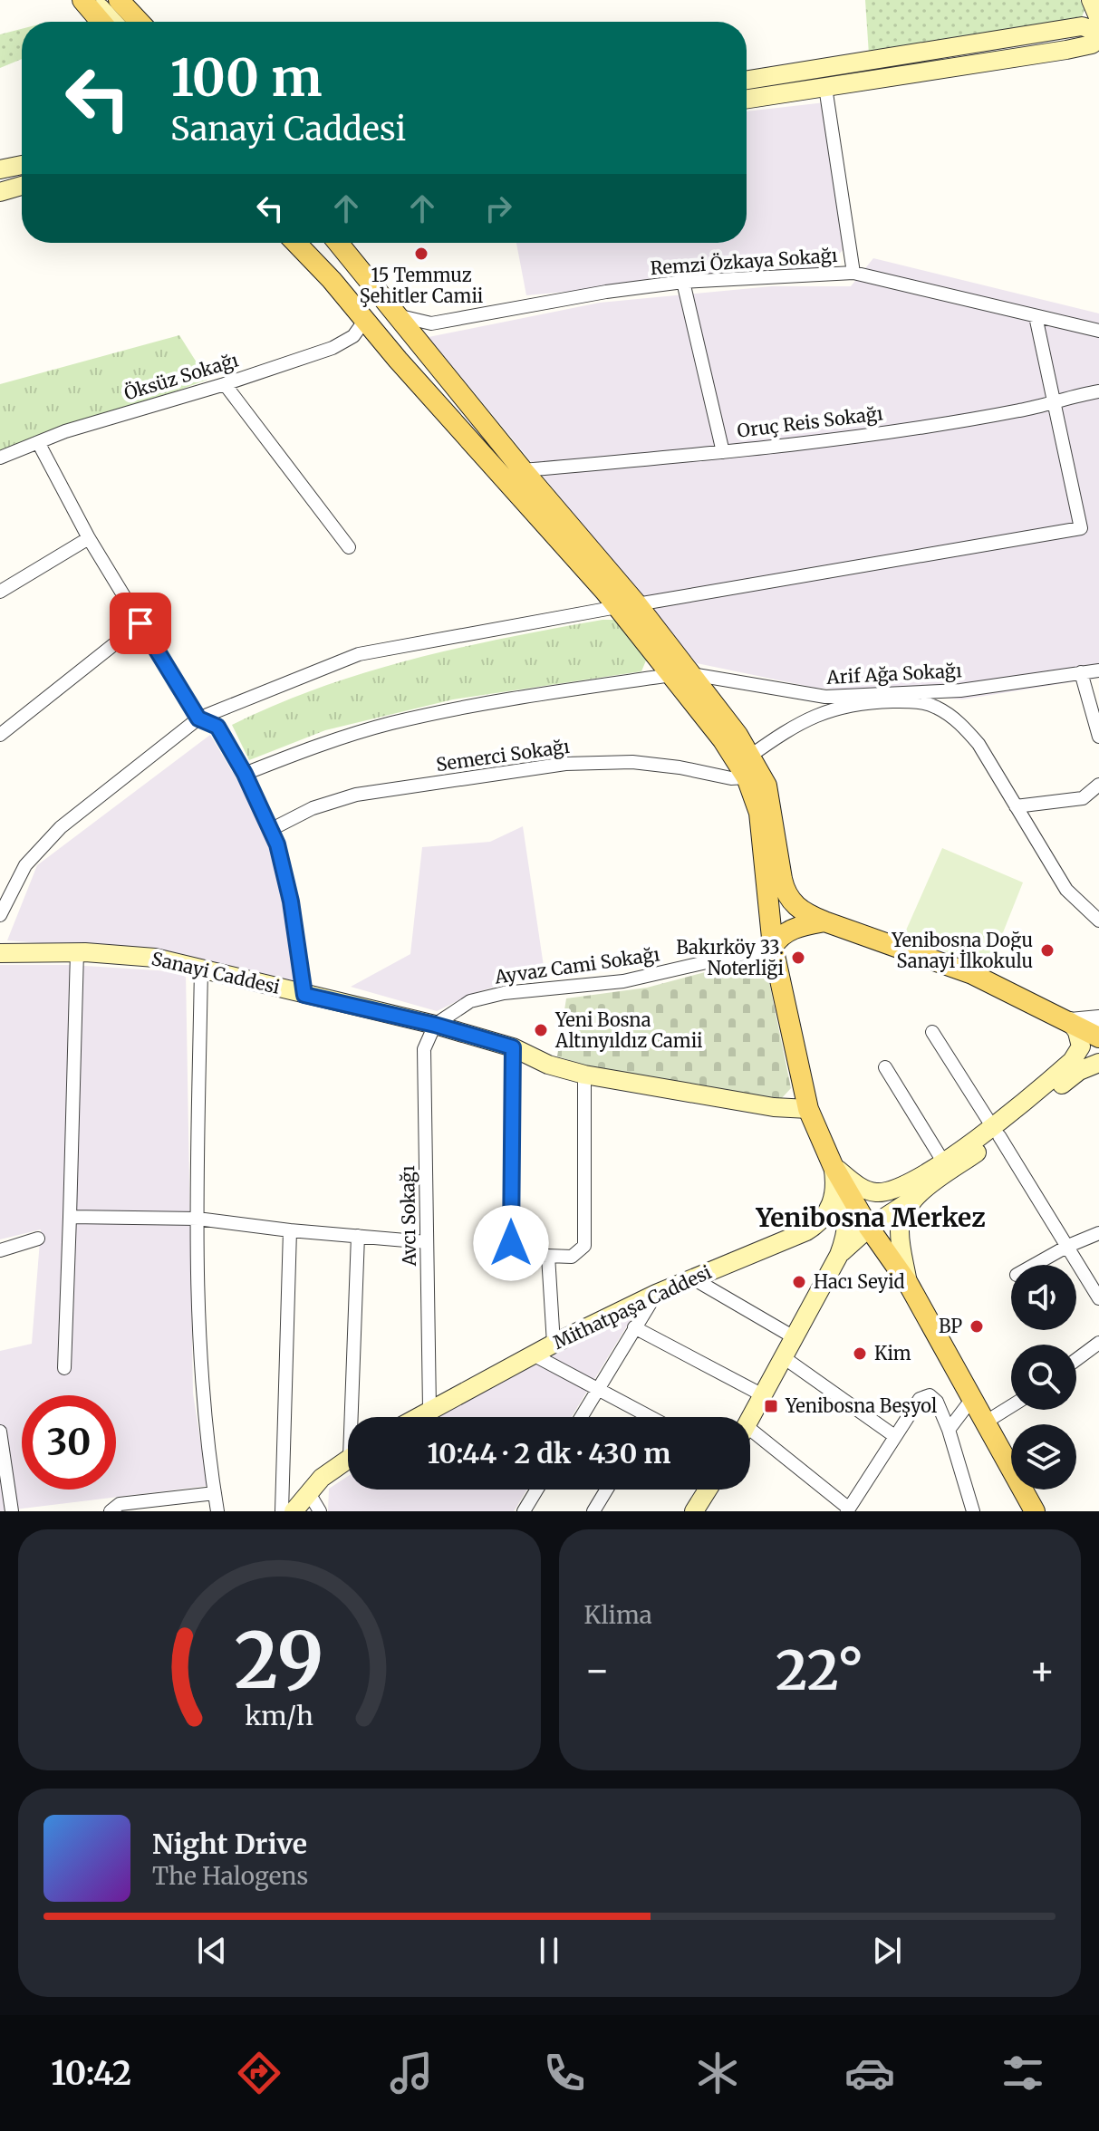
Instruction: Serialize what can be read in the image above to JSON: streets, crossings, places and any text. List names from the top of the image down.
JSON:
{
  "streets": {
    "main road": ["Sanayi Caddesi", "Mithatpaşa Caddesi"],
    "street": [
      "Remzi Özkaya Sokağı",
      "Öksüz Sokağı",
      "Oruç Reis Sokağı",
      "Arif Ağa Sokağı",
      "Semerci Sokağı",
      "Ayvaz Cami Sokağı",
      "Avcı Sokağı"
    ]
  },
  "crossings": [
    ["Ayvaz Cami Sokağı", "Sanayi Caddesi"],
    ["Ayvaz Cami Sokağı", "Avcı Sokağı"],
    ["Sanayi Caddesi", "Avcı Sokağı"],
    ["Avcı Sokağı", "Mithatpaşa Caddesi"]
  ],
  "districts": ["Yenibosna Merkez"],
  "places": {
    "other": [
      "15 Temmuz Şehitler Camii",
      "Yenibosna Doğu Sanayi İlkokulu",
      "Bakırköy 33. Noterliği",
      "Yeni Bosna Altınyıldız Camii",
      "Hacı Seyid",
      "BP",
      "Kim"
    ],
    "transit": ["Yenibosna Beşyol"]
  },
  "page": {
    "turn": ["100 m", "Sanayi Caddesi"],
    "limit": "30",
    "trip": "10:44 · 2 dk · 430 m",
    "tile": "Klima",
    "heat": ["−", "22°", "+"],
    "song": ["Night Drive", "The Halogens"],
    "tabs": "10:42",
    "gauge": ["29", "km/h"]
  }
}
